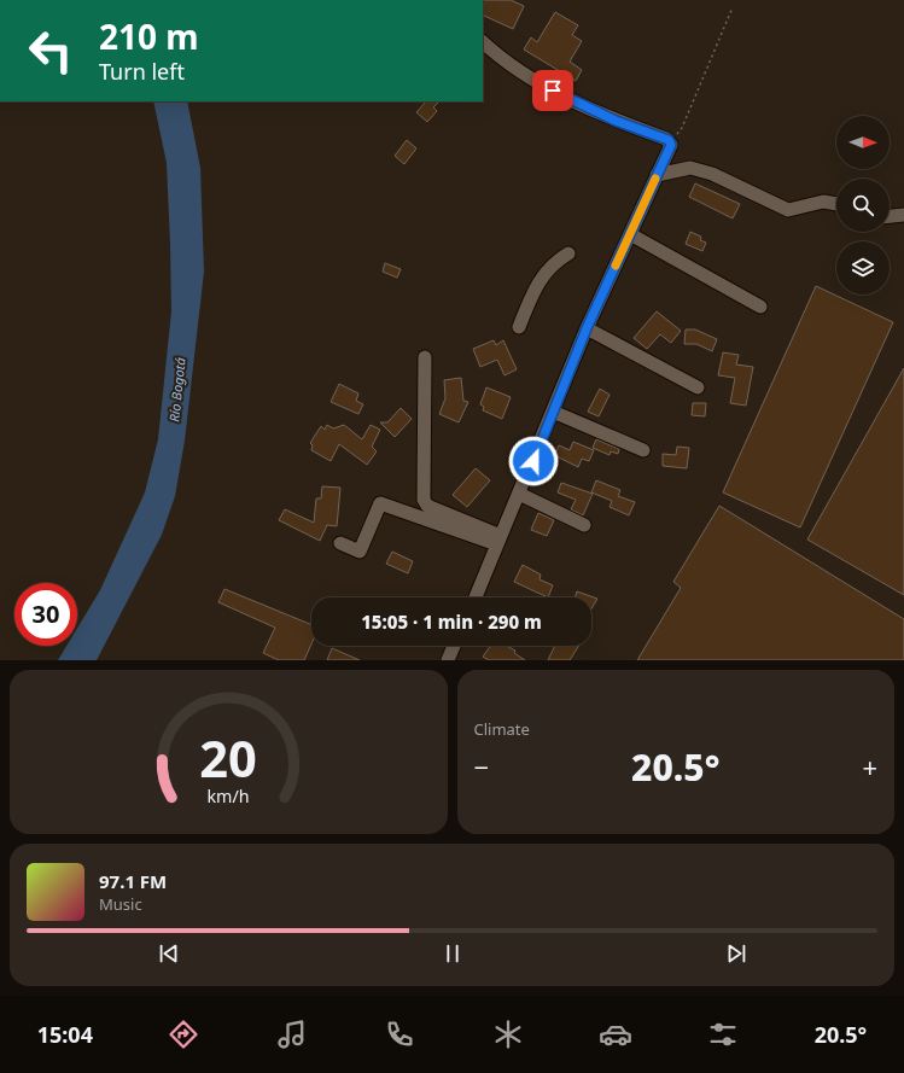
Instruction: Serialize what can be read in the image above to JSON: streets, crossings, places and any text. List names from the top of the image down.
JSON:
{
  "water": ["Río Bogotá"],
  "north": "right",
  "page": {
    "turn": ["210 m", "Turn left"],
    "limit": "30",
    "trip": "15:05 · 1 min · 290 m",
    "tile": "Climate",
    "heat": ["−", "20.5°", "+"],
    "song": ["97.1 FM", "Music"],
    "tabs": ["15:04", "20.5°"],
    "gauge": ["20", "km/h"]
  }
}
